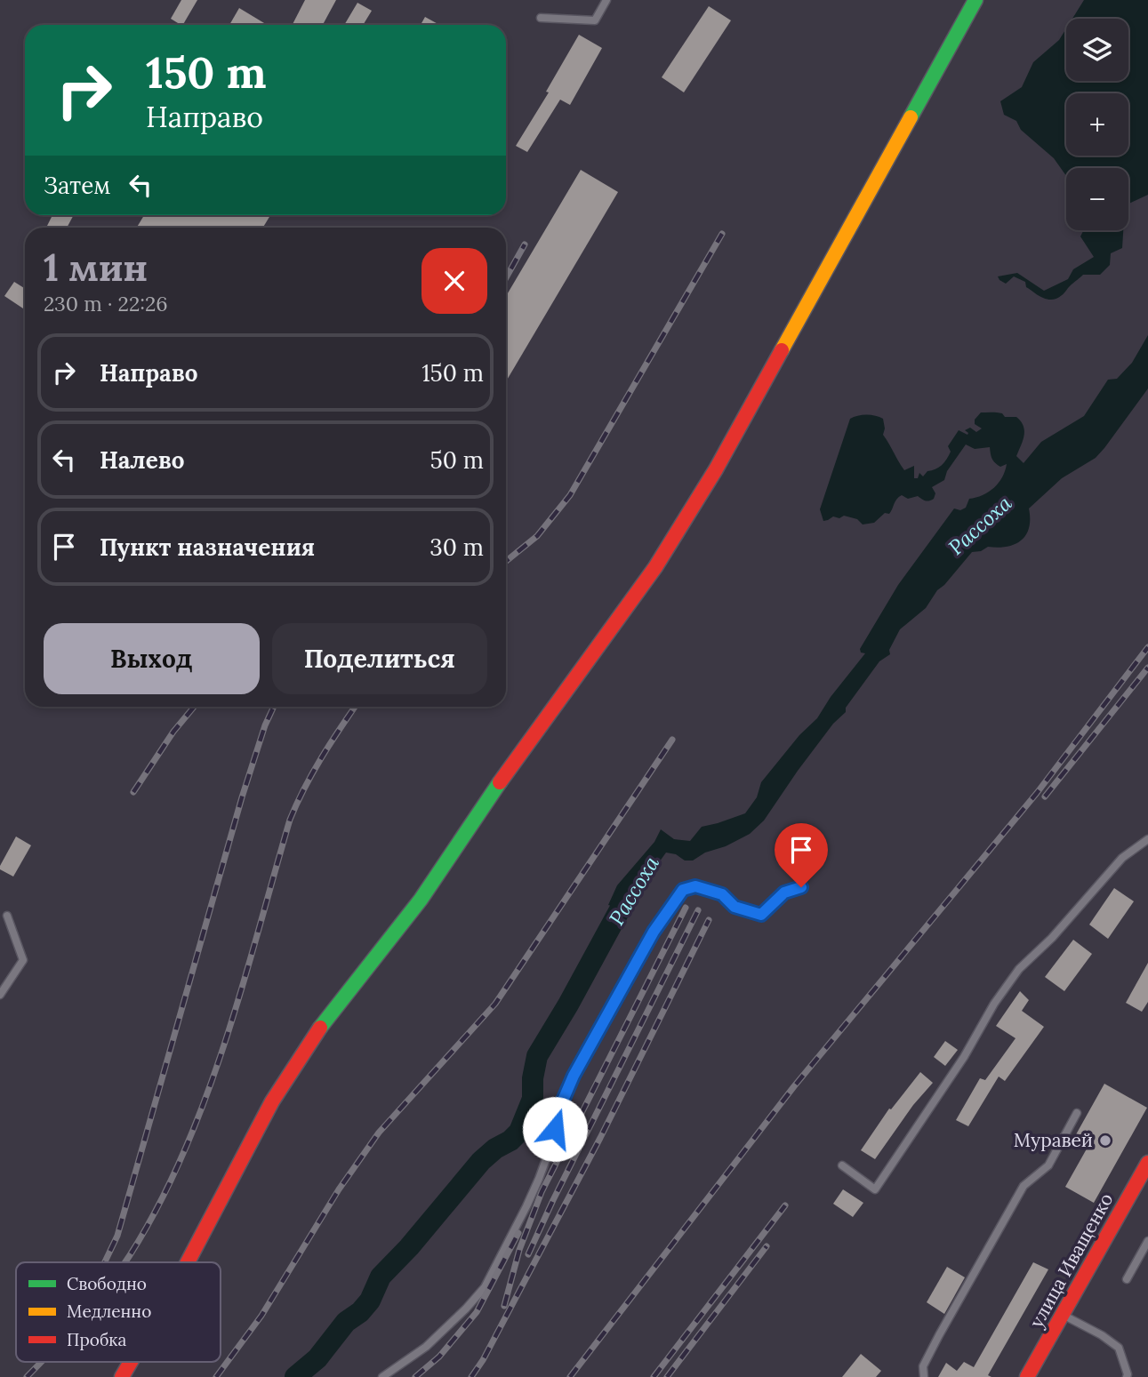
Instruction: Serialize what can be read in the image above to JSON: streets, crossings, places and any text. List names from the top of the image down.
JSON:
{
  "streets": {
    "street": ["улица Иващенко"]
  },
  "water": ["Рассоха"],
  "places": ["Муравей"],
  "legend": ["Свободно", "Медленно", "Пробка"],
  "page": {
    "map_buttons": ["+", "−"],
    "turn": ["150 m", "Направо"],
    "then": "Затем",
    "heading": ["1 мин", "230 m · 22:26"],
    "list": [
      {
        "name": "Направо",
        "value": "150 m"
      },
      {
        "name": "Налево",
        "value": "50 m"
      },
      {
        "name": "Пункт назначения",
        "value": "30 m"
      }
    ],
    "buttons": ["Выход", "Поделиться"]
  }
}
